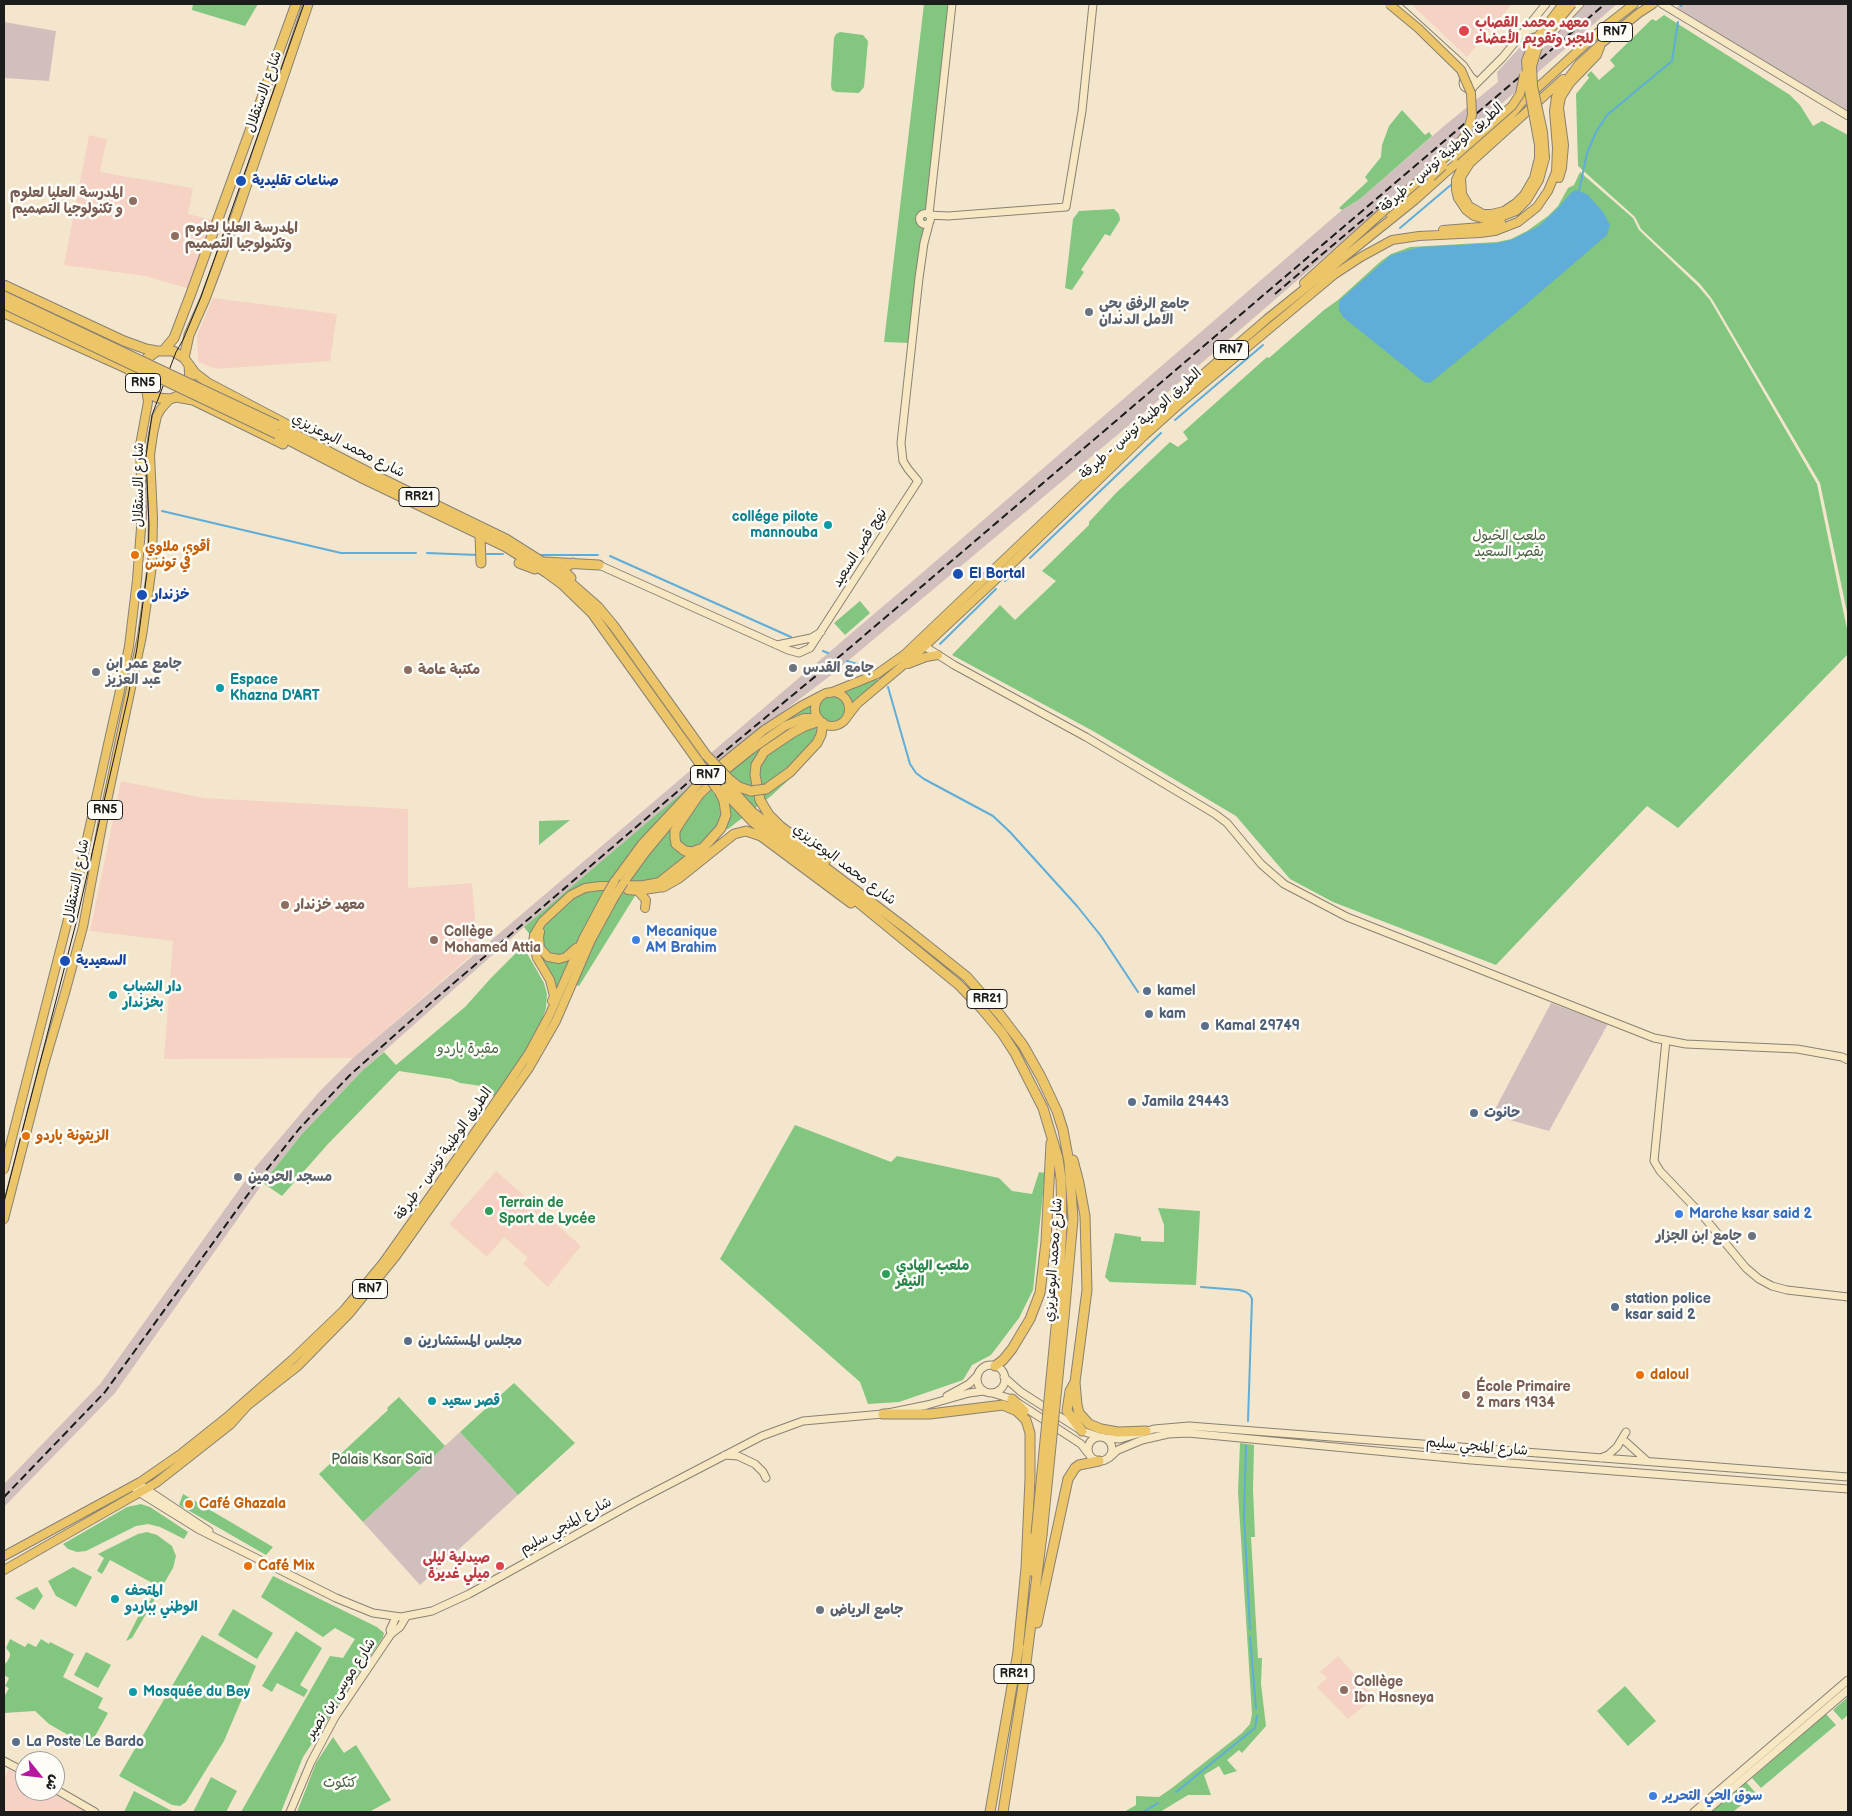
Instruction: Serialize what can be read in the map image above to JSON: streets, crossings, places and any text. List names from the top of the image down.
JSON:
{
  "streets": {
    "highway": [
      "شارع الاستقلال",
      "RN5",
      "شارع محمد البوعزيزي",
      "RR21"
    ],
    "main road": ["RN7", "الطريق الوطنية تونس - طبرقة"],
    "street": ["نهج قصر السعيد", "شارع المنجي سليم", "شارع موسى بن نصير"]
  },
  "crossings": [
    ["RN7", "الطريق الوطنية تونس - طبرقة"],
    ["شارع الاستقلال", "RN5"],
    ["شارع الاستقلال", "RR21"],
    ["الطريق الوطنية تونس - طبرقة", "شارع المنجي سليم"],
    ["RN5", "RR21"],
    ["شارع محمد البوعزيزي", "RR21"],
    ["شارع المنجي سليم", "شارع موسى بن نصير"]
  ],
  "parks": [
    "ملعب الخيول بقصر السعيد",
    "مقبرة باردو",
    "Palais Ksar Saïd",
    "كتكوت"
  ],
  "places": [
    "معهد محمد القصاب للجبر وتقويم الأعضاء",
    "صناعات تقليدية",
    "المدرسة العليا لعلوم و تكنولوجيا التصميم",
    "المدرسة العليا لعلوم وتكنولوجيا التصميم",
    "جامع الرفق بحي الامل الدندان",
    "collége pilote mannouba",
    "أقوى ملاوي في تونس",
    "El Bortal",
    "خزندار",
    "جامع القدس",
    "مكتبة عامة",
    "جامع عمر ابن عبد العزيز",
    "Espace Khazna D'ART",
    "معهد خزندار",
    "Collège Mohamed Attia",
    "Mecanique AM Brahim",
    "السعيدية",
    "kamel",
    "دار الشباب بخزندار",
    "kam",
    "Kamal 29749",
    "Jamila 29443",
    "حانوت",
    "الزيتونة باردو",
    "مسجد الحرمين",
    "Terrain de Sport de Lycée",
    "Marche ksar said 2",
    "جامع ابن الجزار",
    "ملعب الهادي النيفر",
    "station police ksar said 2",
    "مجلس المستشارين",
    "daloul",
    "École Primaire 2 mars 1934",
    "قصر سعيد",
    "Café Ghazala",
    "Café Mix",
    "صيدلية ليلى ميلي غديرة",
    "المتحف الوطني بباردو",
    "جامع الرياض",
    "Collège Ibn Hosneya",
    "Mosquée du Bey",
    "La Poste Le Bardo",
    "سوق الحي التحرير"
  ],
  "north": "bottom right"
}
